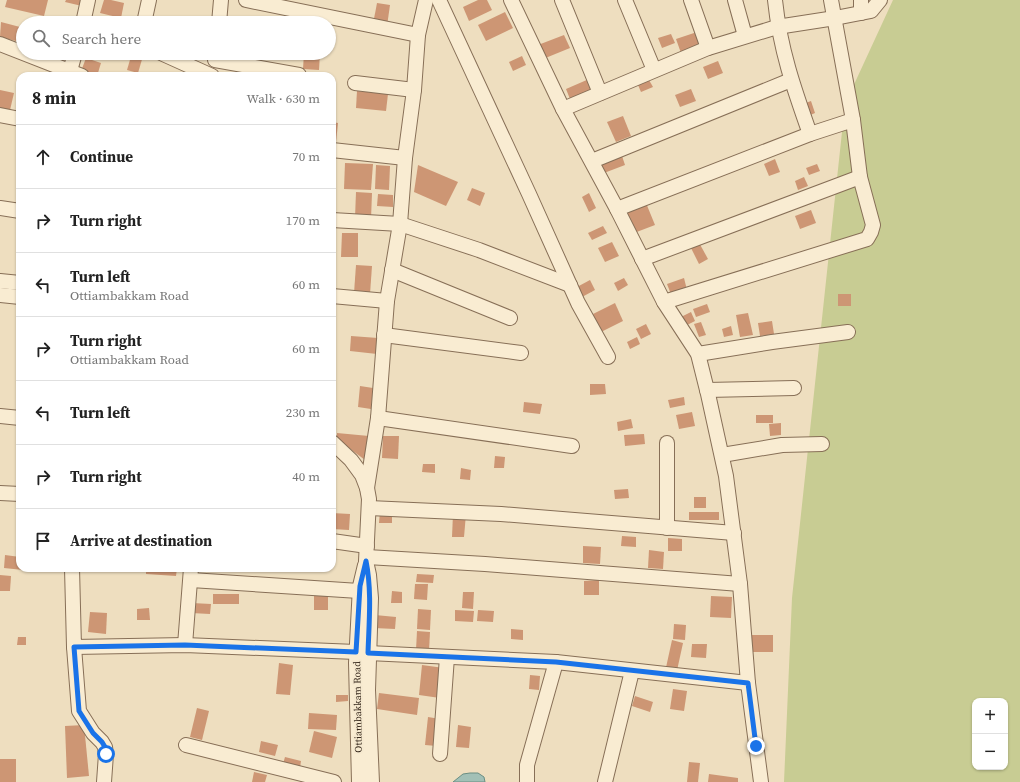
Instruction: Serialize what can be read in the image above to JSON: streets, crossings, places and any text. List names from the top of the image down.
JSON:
{
  "streets": {
    "street": ["Ottiambakkam Road"]
  },
  "page": {
    "search": "Search here",
    "heading": ["8 min", "Walk · 630 m"],
    "list": [
      ["Continue", "70 m"],
      ["Turn right", "170 m"],
      ["Turn left", "Ottiambakkam Road", "60 m"],
      ["Turn right", "Ottiambakkam Road", "60 m"],
      ["Turn left", "230 m"],
      ["Turn right", "40 m"],
      "Arrive at destination"
    ],
    "map_buttons": ["+", "−"]
  }
}
